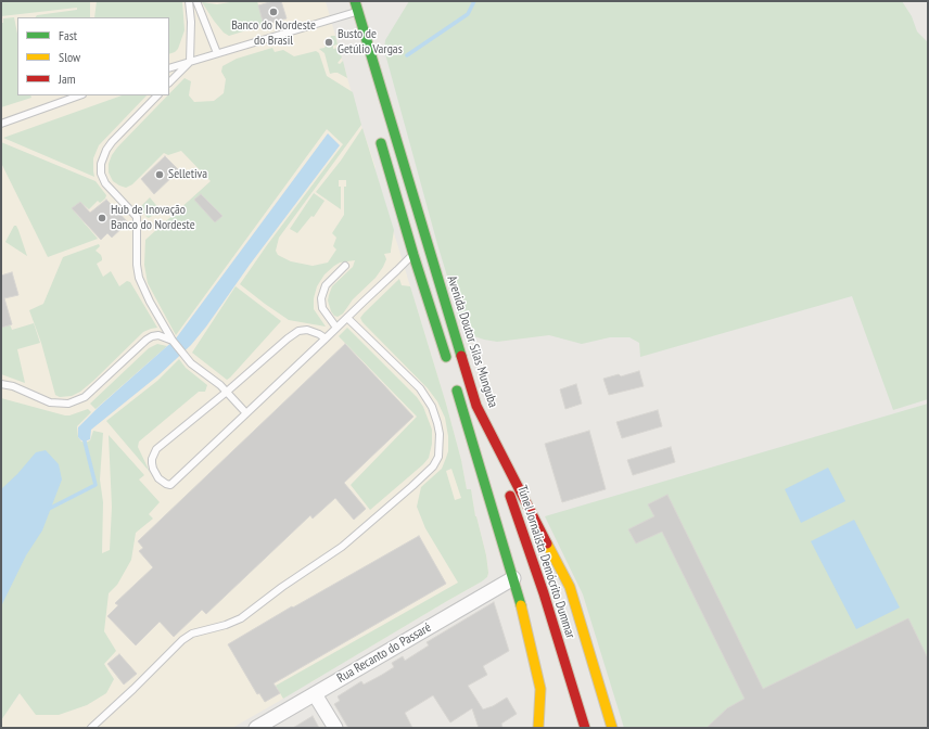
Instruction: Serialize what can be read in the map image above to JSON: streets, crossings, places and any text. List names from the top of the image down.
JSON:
{
  "streets": {
    "main road": ["Avenida Doutor Silas Munguba", "Túnel Jornalista Demócrito Dummar"],
    "street": ["Rua Recanto do Passaré"]
  },
  "crossings": [
    ["Avenida Doutor Silas Munguba", "Túnel Jornalista Demócrito Dummar"]
  ],
  "places": [
    "Banco do Nordeste do Brasil",
    "Busto de Getúlio Vargas",
    "Selletiva",
    "Hub de Inovação Banco do Nordeste"
  ],
  "legend": ["Fast", "Slow", "Jam"]
}
